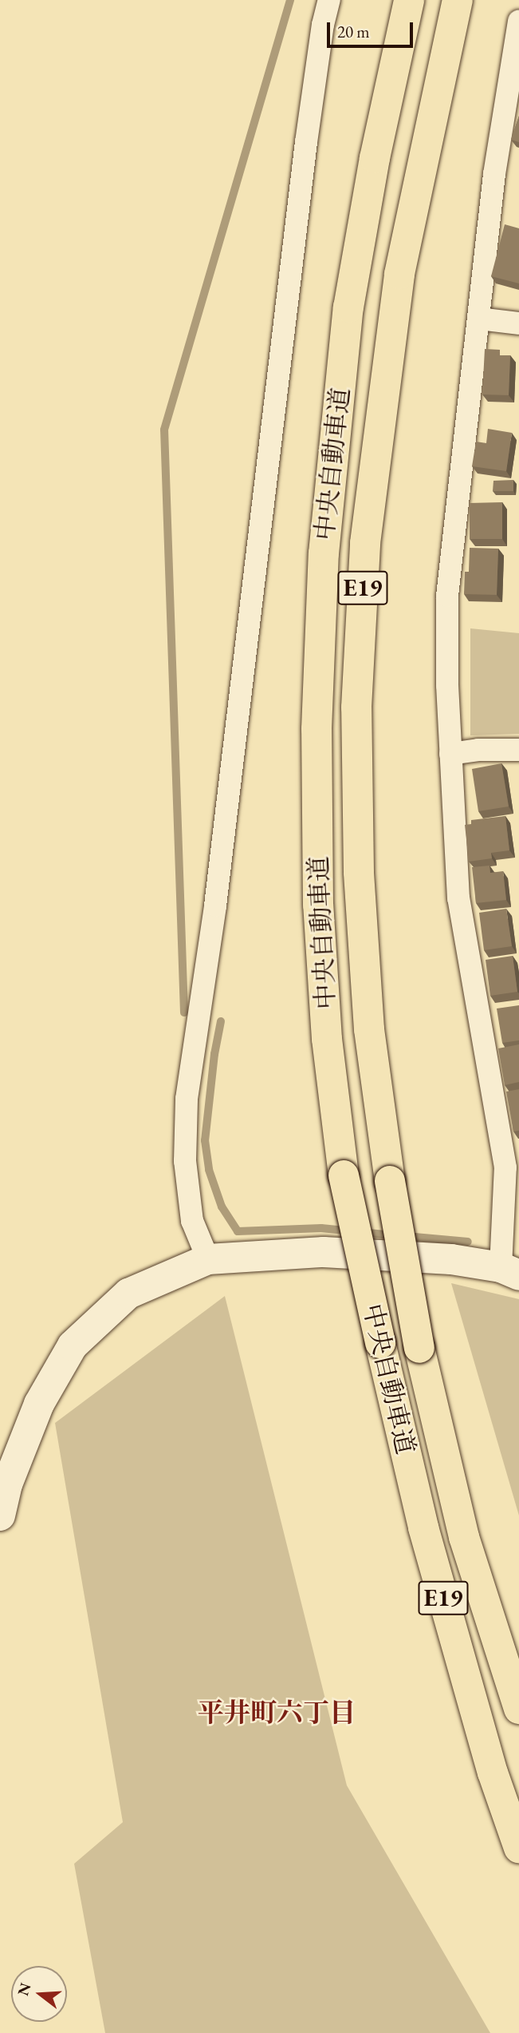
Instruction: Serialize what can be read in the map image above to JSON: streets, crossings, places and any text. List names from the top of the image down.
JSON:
{
  "streets": {
    "highway": ["中央自動車道", "E19"]
  },
  "districts": ["平井町六丁目"],
  "scale_bar": "20 m",
  "north": "left"
}
